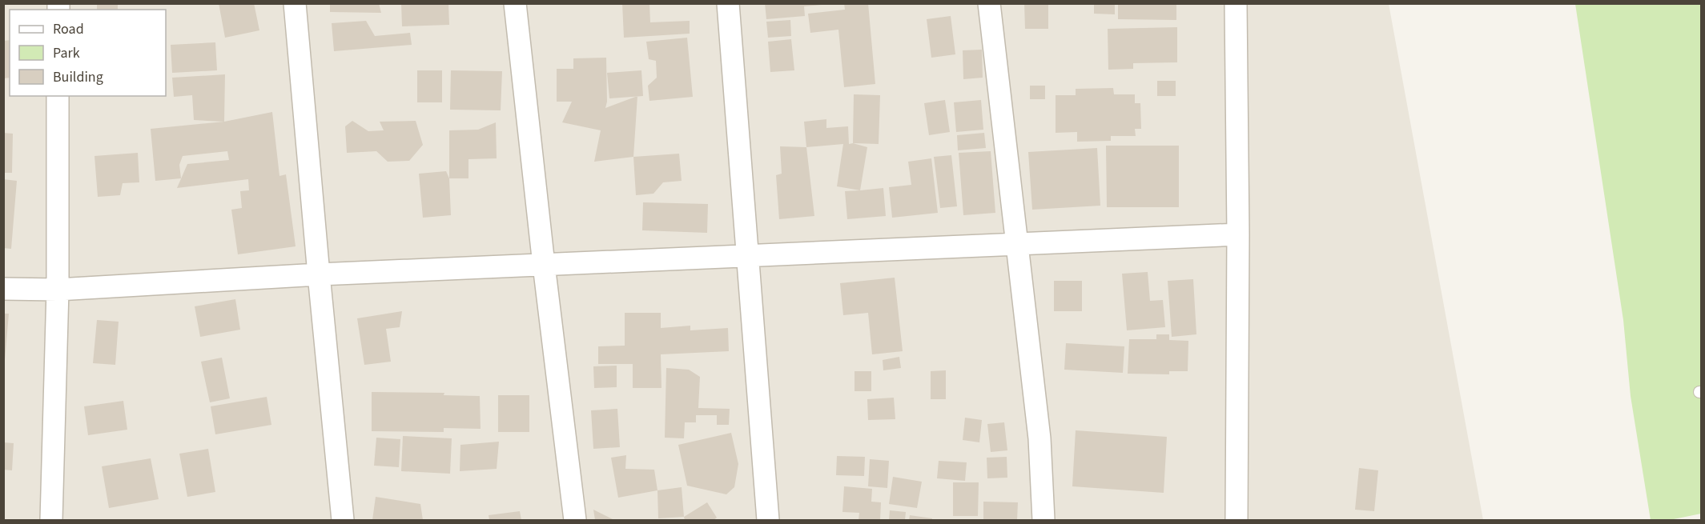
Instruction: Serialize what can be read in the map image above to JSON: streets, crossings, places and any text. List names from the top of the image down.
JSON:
{
  "legend": ["Road", "Park", "Building"]
}
